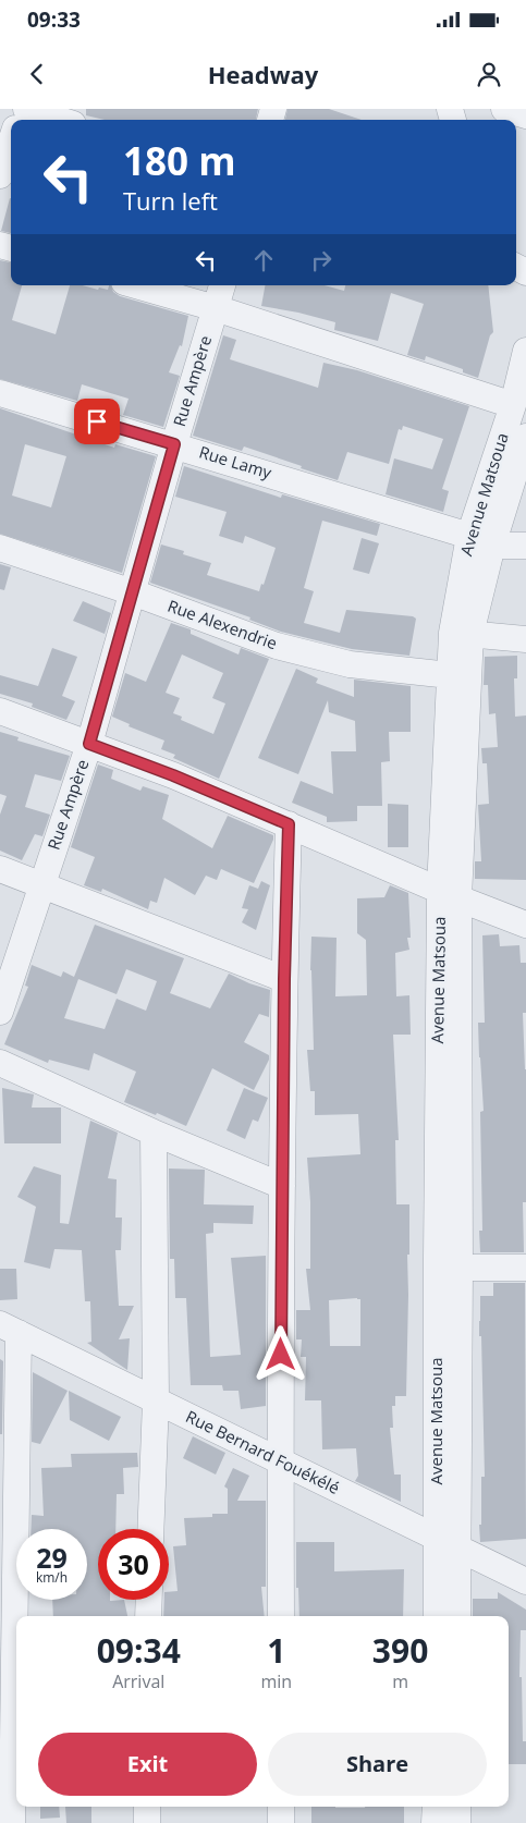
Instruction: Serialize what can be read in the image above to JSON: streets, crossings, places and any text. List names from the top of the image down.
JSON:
{
  "streets": {
    "street": [
      "Rue Ampère",
      "Rue Lamy",
      "Avenue Matsoua",
      "Rue Alexendrie",
      "Rue Bernard Fouékélé"
    ]
  },
  "crossings": [
    ["Rue Ampère", "Rue Lamy"],
    ["Rue Ampère", "Rue Alexendrie"],
    ["Rue Lamy", "Avenue Matsoua"],
    ["Avenue Matsoua", "Rue Alexendrie"],
    ["Avenue Matsoua", "Rue Bernard Fouékélé"]
  ],
  "page": {
    "status": "09:33",
    "header": "Headway",
    "turn": ["180 m", "Turn left"],
    "speed": "29 km/h",
    "limit": "30",
    "eta": [
      "09:34",
      "Arrival",
      "1",
      "min",
      "390",
      "m"
    ],
    "buttons": ["Exit", "Share"]
  }
}
